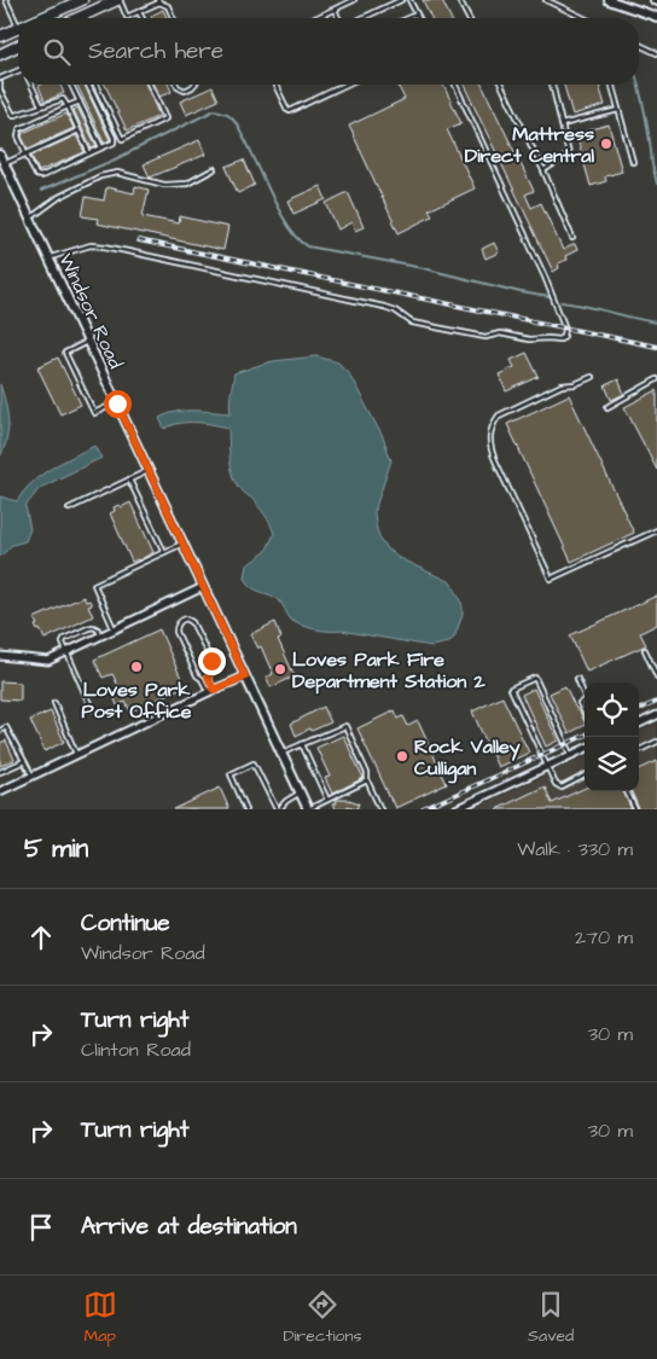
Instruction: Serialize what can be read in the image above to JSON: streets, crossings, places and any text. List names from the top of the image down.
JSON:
{
  "streets": {
    "street": ["Windsor Road"]
  },
  "places": [
    "Mattress Direct Central",
    "Loves Park Post Office",
    "Loves Park Fire Department Station 2",
    "Rock Valley Culligan"
  ],
  "page": {
    "search": "Search here",
    "heading": ["5 min", "Walk · 330 m"],
    "list": [
      ["Continue", "Windsor Road", "270 m"],
      ["Turn right", "Clinton Road", "30 m"],
      ["Turn right", "30 m"],
      "Arrive at destination"
    ],
    "nav": ["Map", "Directions", "Saved"]
  }
}
